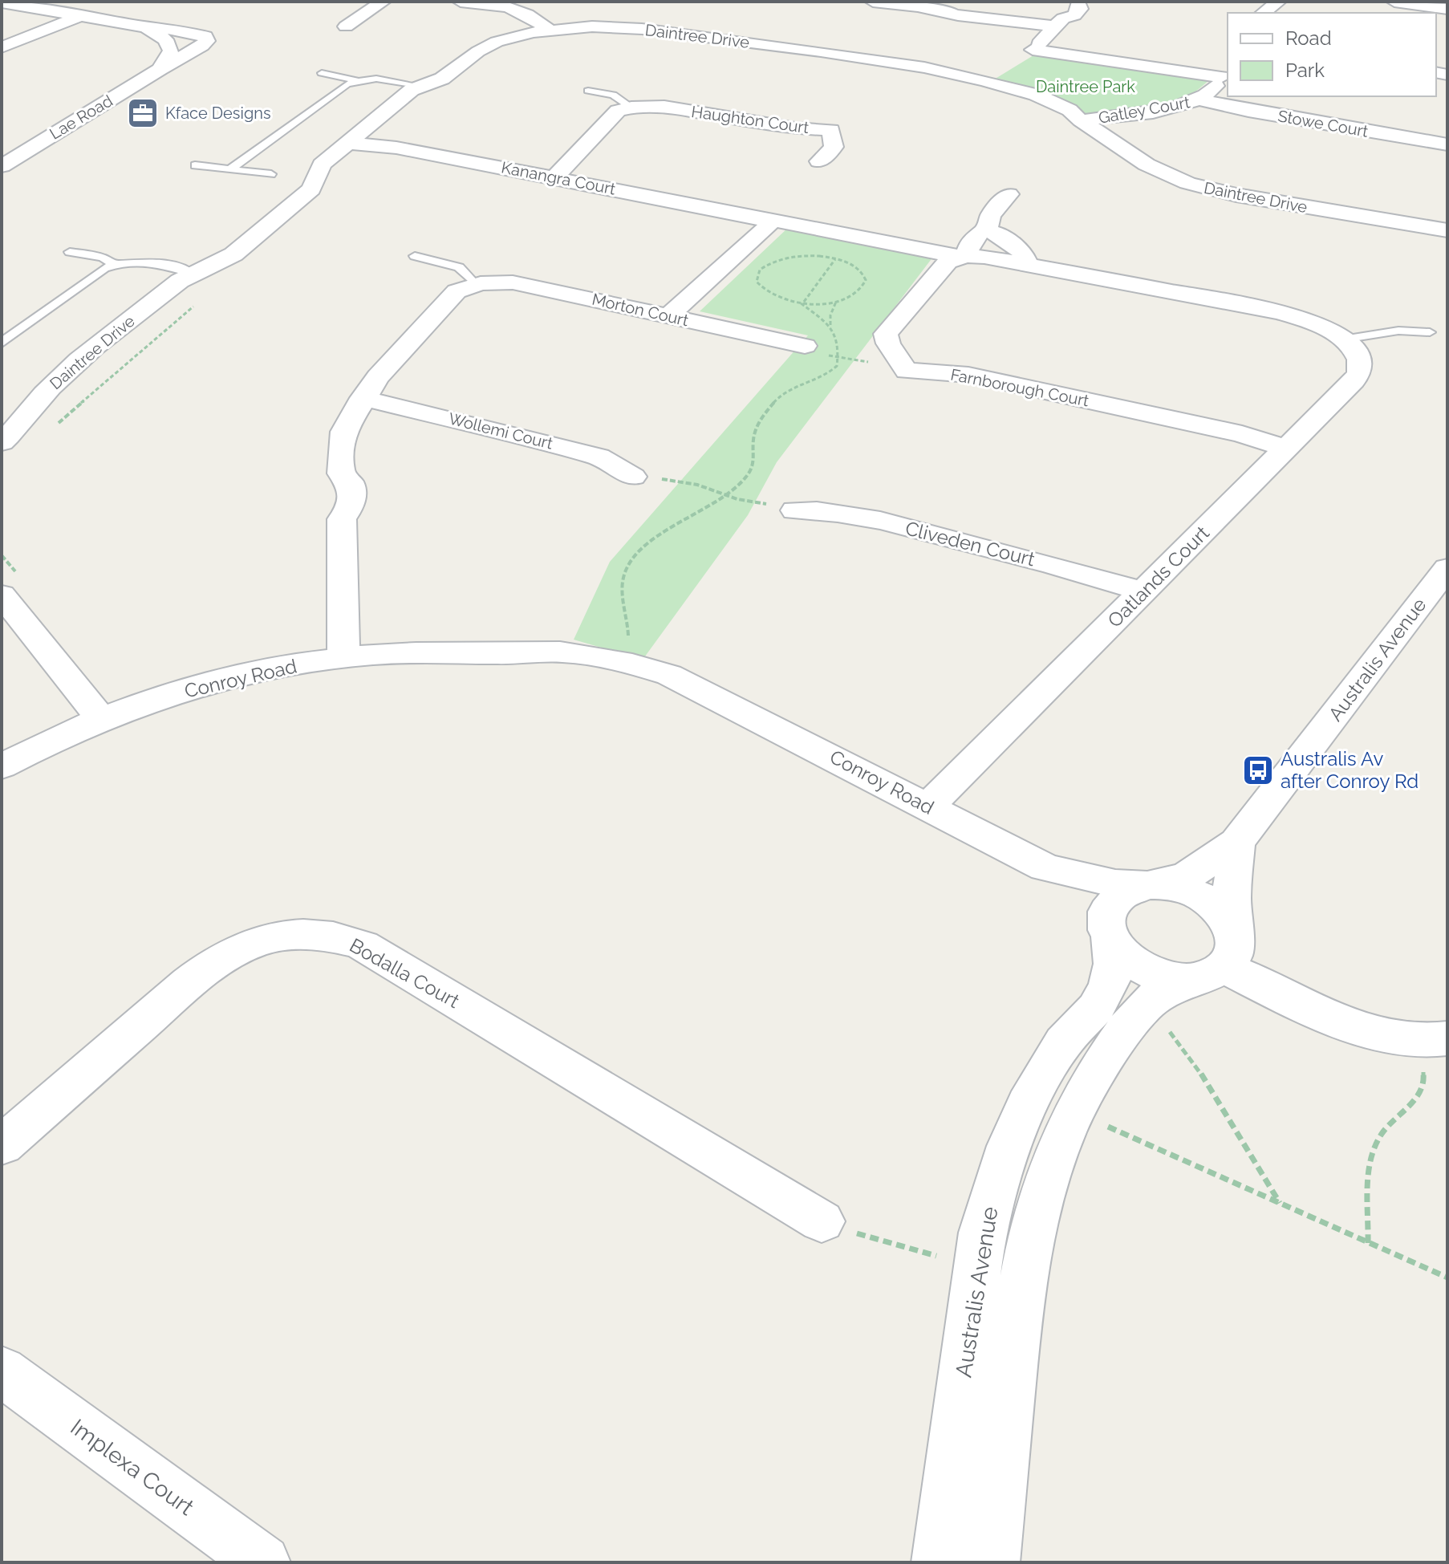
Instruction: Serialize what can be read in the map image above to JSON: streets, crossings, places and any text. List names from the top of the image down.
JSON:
{
  "streets": {
    "street": [
      "Daintree Drive",
      "Gatley Court",
      "Lae Road",
      "Haughton Court",
      "Stowe Court",
      "Kanangra Court",
      "Morton Court",
      "Farnborough Court",
      "Wollemi Court",
      "Cliveden Court",
      "Oatlands Court",
      "Australis Avenue",
      "Conroy Road",
      "Bodalla Court",
      "Implexa Court"
    ]
  },
  "crossings": [
    ["Daintree Drive", "Gatley Court"],
    ["Daintree Drive", "Kanangra Court"],
    ["Gatley Court", "Stowe Court"],
    ["Morton Court", "Wollemi Court"],
    ["Morton Court", "Conroy Road"],
    ["Farnborough Court", "Oatlands Court"],
    ["Cliveden Court", "Oatlands Court"],
    ["Oatlands Court", "Conroy Road"],
    ["Australis Avenue", "Conroy Road"]
  ],
  "parks": ["Daintree Park"],
  "places": {
    "office": ["Kface Designs"],
    "bus stop": ["Australis Av after Conroy Rd"]
  },
  "legend": ["Road", "Park"]
}
